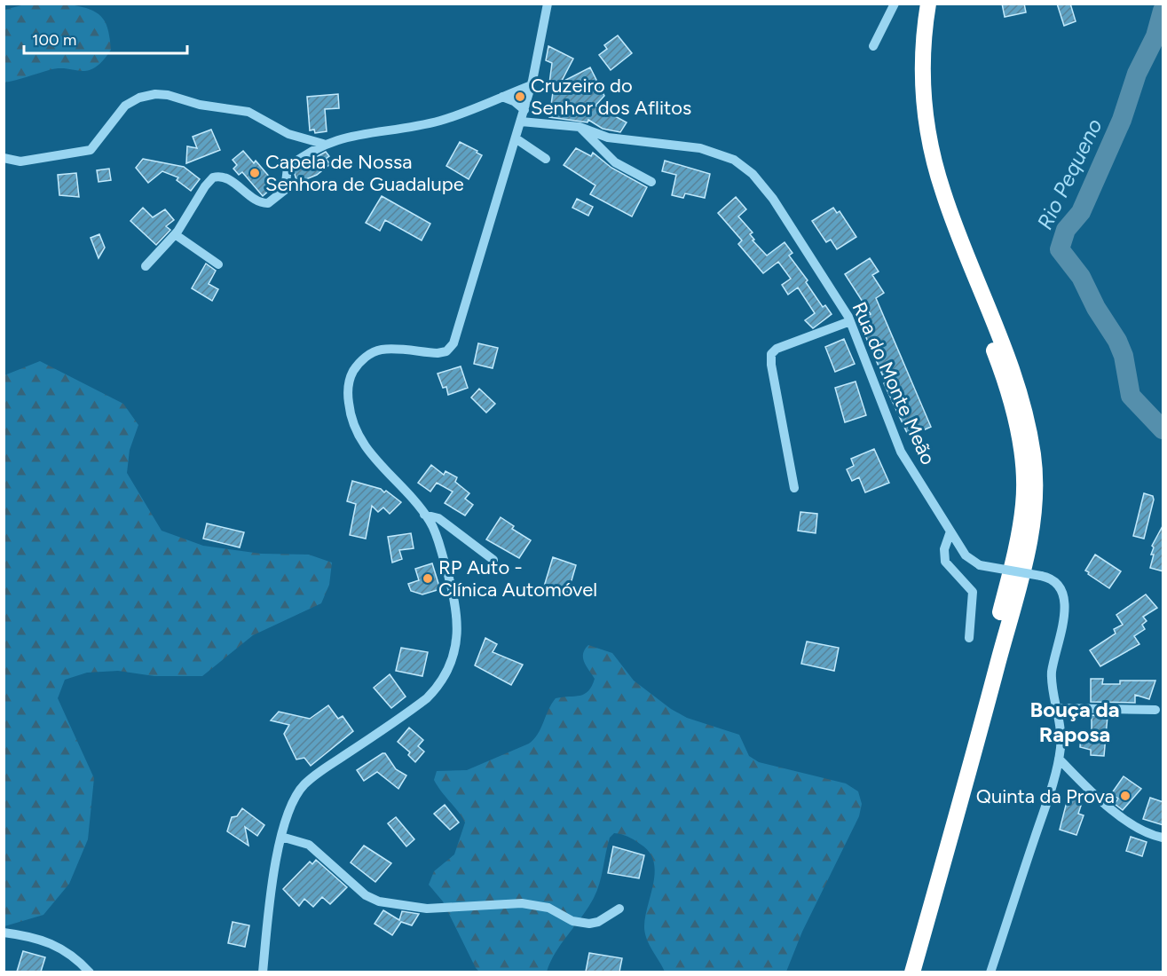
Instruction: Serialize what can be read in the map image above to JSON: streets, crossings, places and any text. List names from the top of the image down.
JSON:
{
  "streets": {
    "street": ["Rua do Monte Meão"]
  },
  "districts": ["Bouça da Raposa"],
  "water": ["Rio Pequeno"],
  "places": [
    "Cruzeiro do Senhor dos Aflitos",
    "Capela de Nossa Senhora de Guadalupe",
    "RP Auto - Clínica Automóvel",
    "Quinta da Prova"
  ],
  "scale_bar": "100 m"
}
